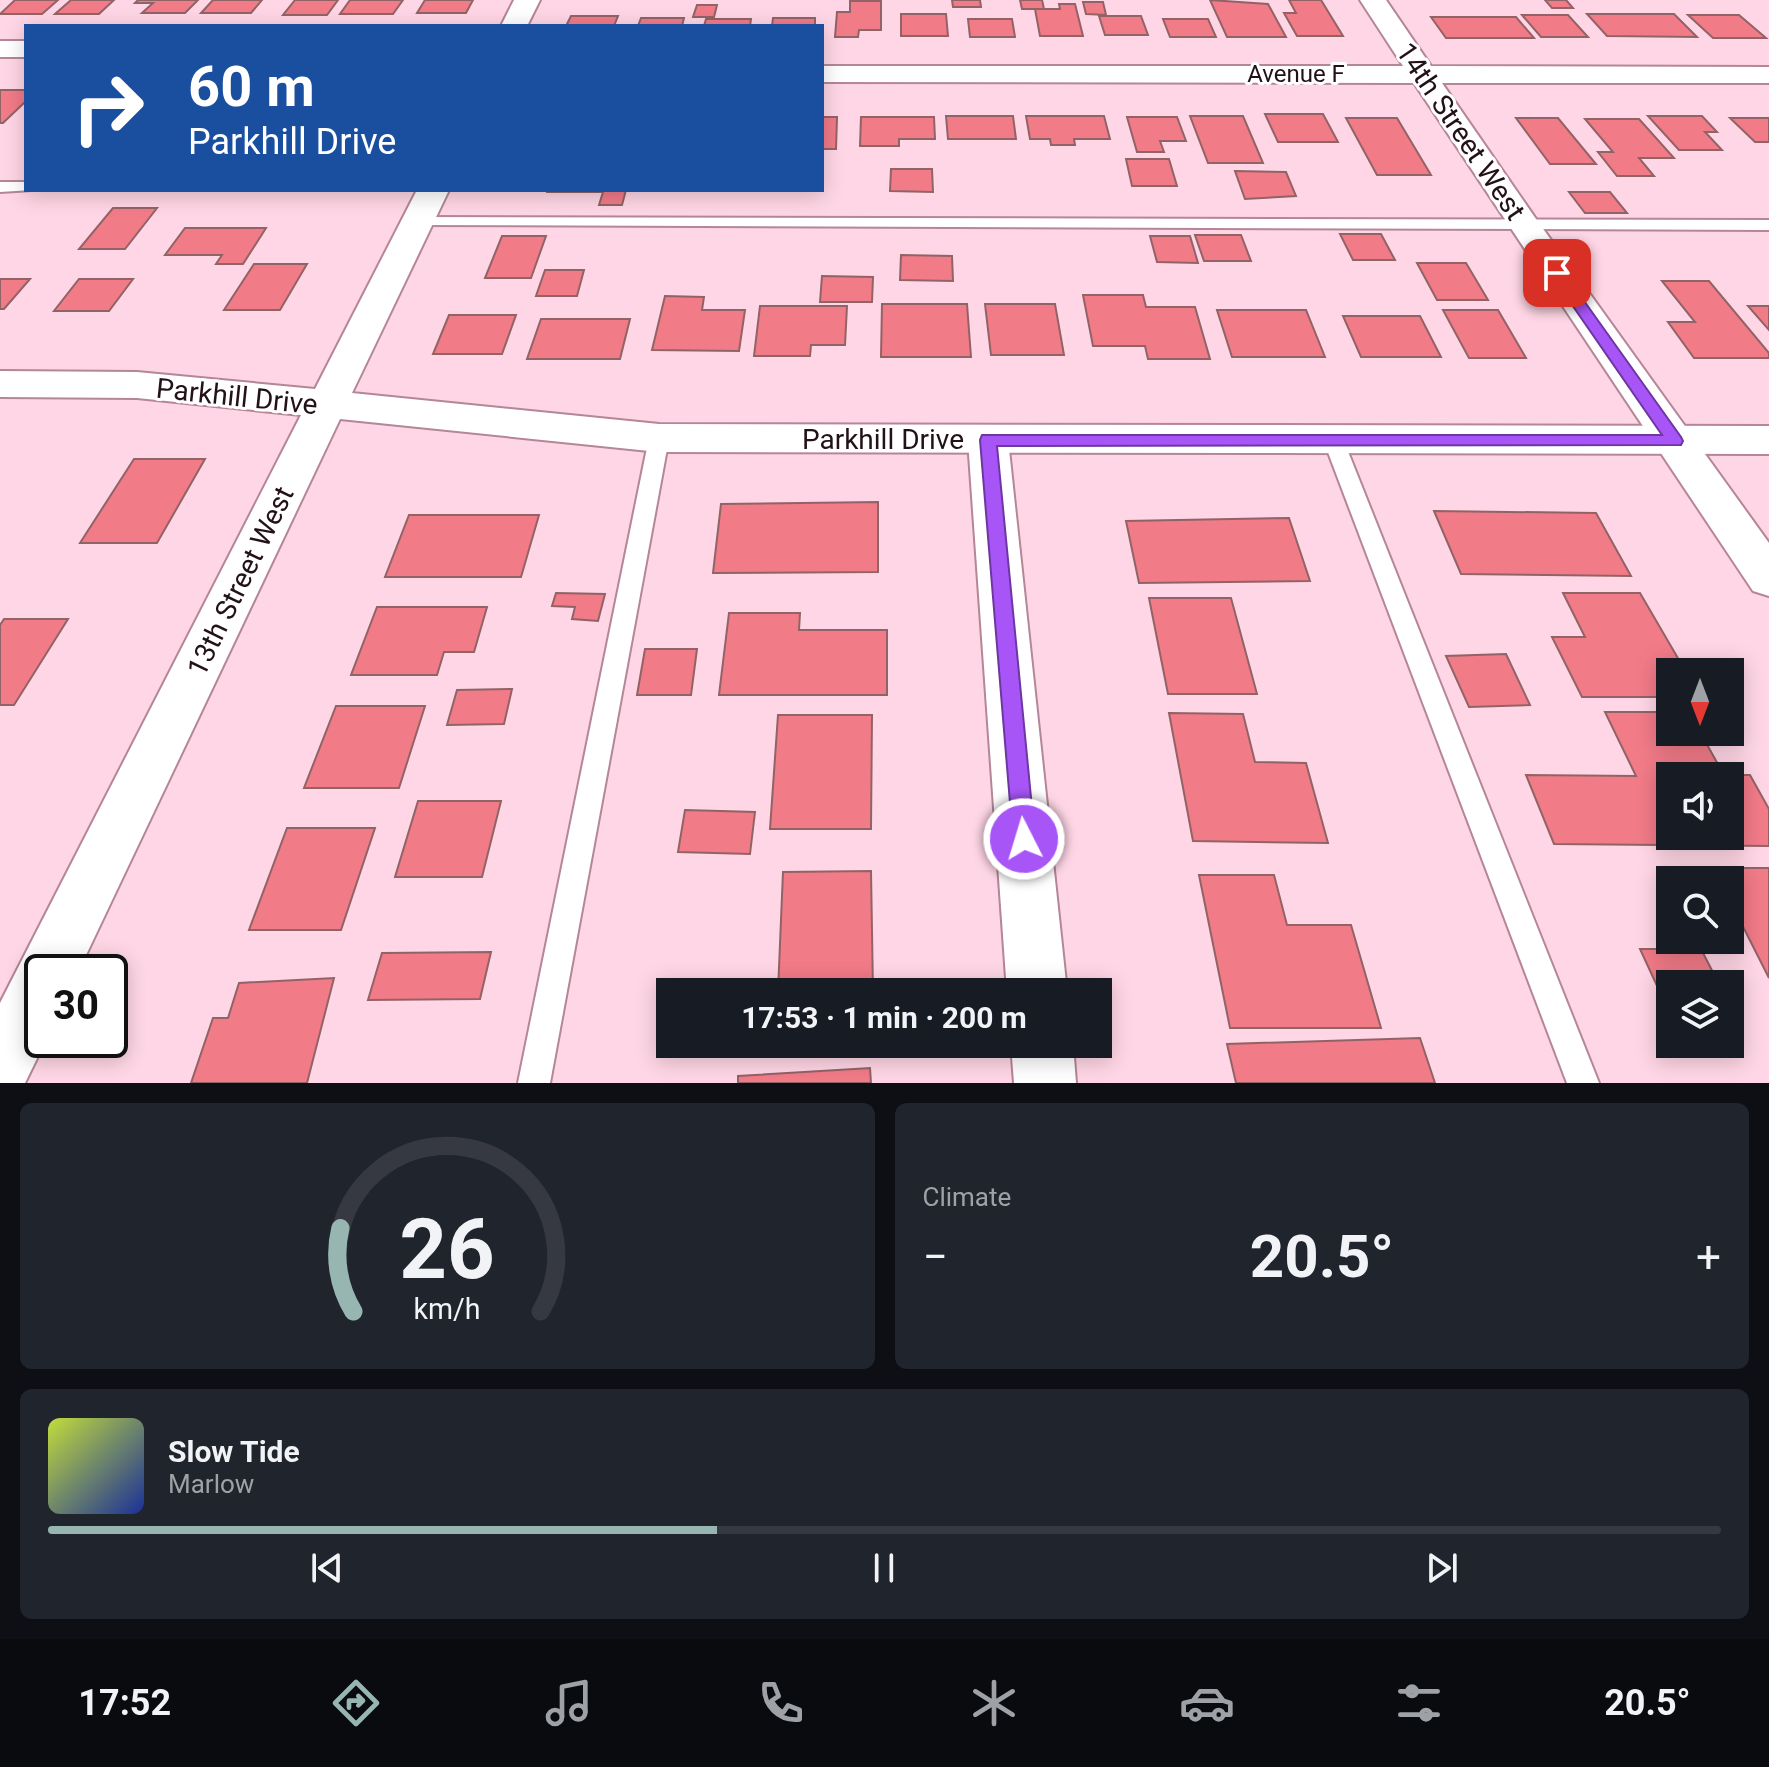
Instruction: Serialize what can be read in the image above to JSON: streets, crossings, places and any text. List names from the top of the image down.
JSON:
{
  "streets": {
    "street": [
      "Avenue F",
      "14th Street West",
      "Parkhill Drive",
      "13th Street West"
    ]
  },
  "crossings": [
    ["Avenue F", "14th Street West"],
    ["14th Street West", "Parkhill Drive"],
    ["Parkhill Drive", "13th Street West"]
  ],
  "north": "bottom",
  "page": {
    "turn": ["60 m", "Parkhill Drive"],
    "limit": "30",
    "trip": "17:53 · 1 min · 200 m",
    "tile": "Climate",
    "heat": ["−", "20.5°", "+"],
    "song": ["Slow Tide", "Marlow"],
    "tabs": ["17:52", "20.5°"],
    "gauge": ["26", "km/h"]
  }
}
